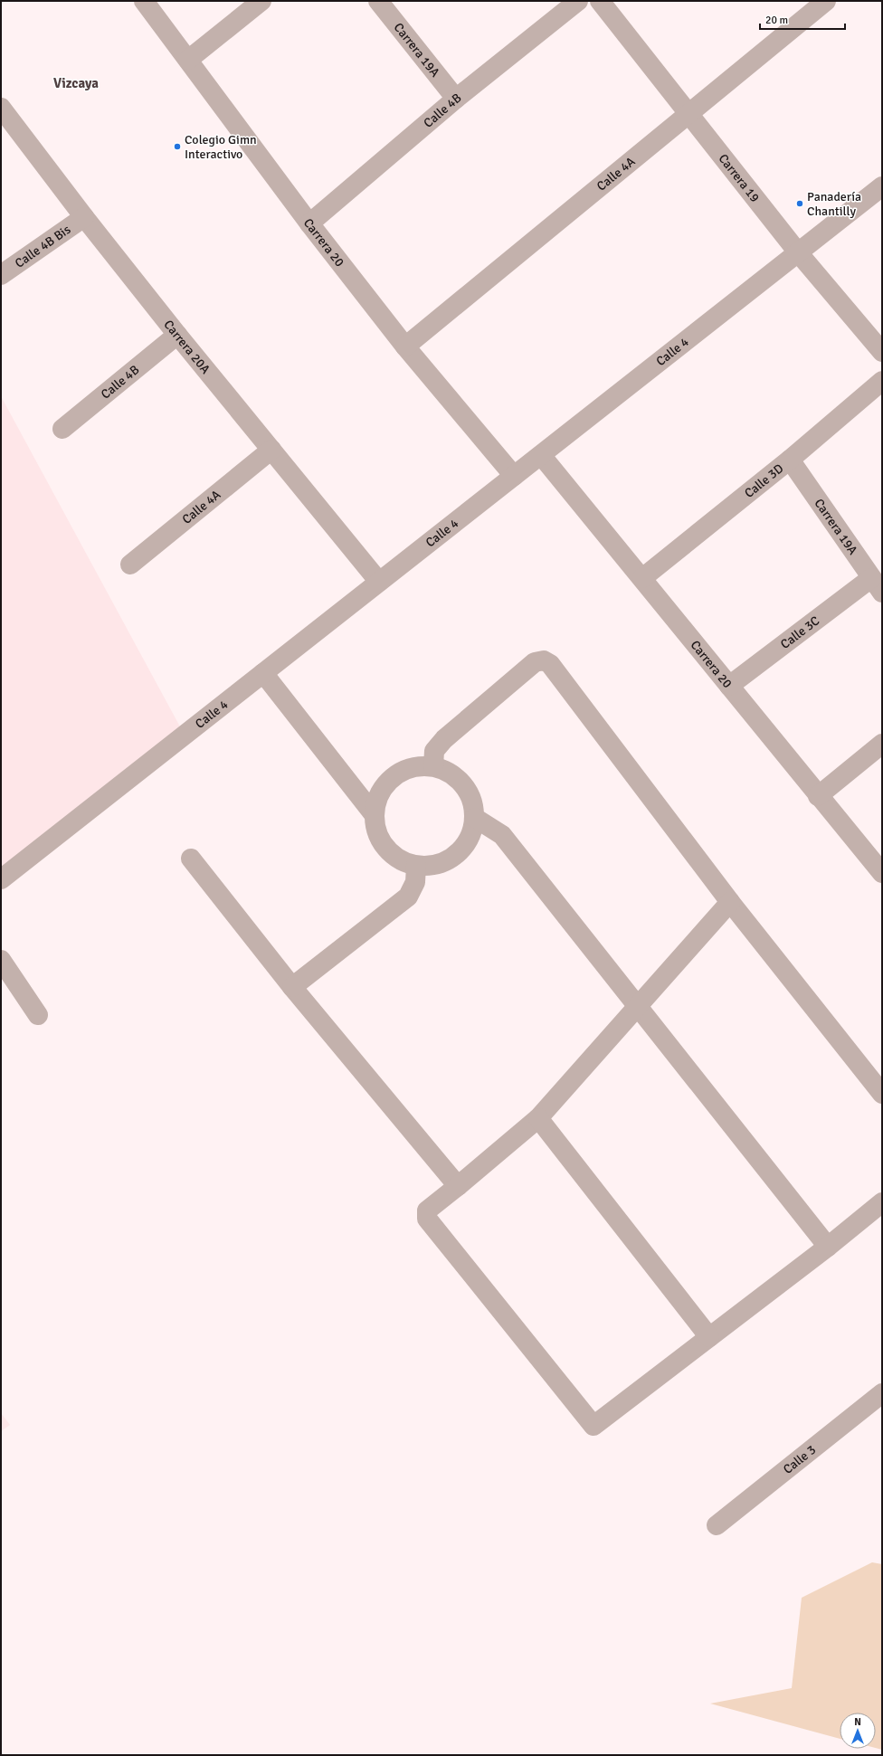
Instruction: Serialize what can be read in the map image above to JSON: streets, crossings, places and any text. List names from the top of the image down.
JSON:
{
  "streets": {
    "street": [
      "Carrera 19A",
      "Calle 4B",
      "Calle 4A",
      "Carrera 19",
      "Carrera 20",
      "Calle 4B Bis",
      "Carrera 20A",
      "Calle 4",
      "Calle 3D",
      "Calle 3C",
      "Calle 3"
    ]
  },
  "crossings": [
    ["Carrera 19A", "Calle 4B"],
    ["Carrera 19A", "Calle 3D"],
    ["Carrera 19A", "Calle 3C"],
    ["Calle 4B", "Carrera 20"],
    ["Calle 4B", "Carrera 20A"],
    ["Calle 4A", "Carrera 19"],
    ["Calle 4A", "Carrera 20"],
    ["Calle 4A", "Carrera 20A"],
    ["Carrera 19", "Calle 4"],
    ["Carrera 20", "Calle 4"],
    ["Carrera 20", "Calle 3D"],
    ["Carrera 20", "Calle 3C"],
    ["Calle 4B Bis", "Carrera 20A"],
    ["Carrera 20A", "Calle 4"]
  ],
  "districts": ["Vizcaya"],
  "places": ["Colegio Gimn Interactivo", "Panadería Chantilly"],
  "scale_bar": "20 m",
  "north": "top"
}
